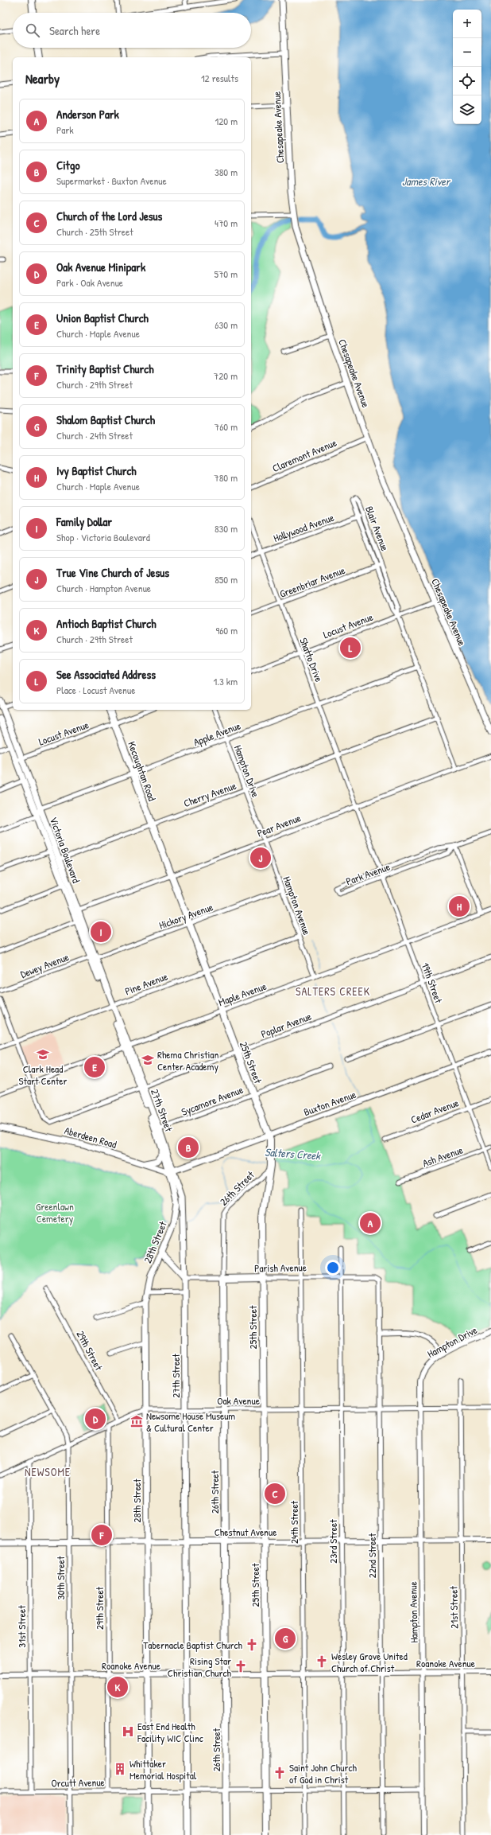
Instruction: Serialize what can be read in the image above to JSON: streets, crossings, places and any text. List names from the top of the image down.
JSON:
{
  "streets": {
    "main road": [
      "Chesapeake Avenue",
      "Kecoughtan Road",
      "Victoria Boulevard",
      "25th Street",
      "Buxton Avenue",
      "27th Street",
      "Aberdeen Road",
      "26th Street",
      "28th Street",
      "Parish Avenue",
      "Chestnut Avenue"
    ],
    "street": [
      "Claremont Avenue",
      "Hollywood Avenue",
      "Blair Avenue",
      "Greenbriar Avenue",
      "Locust Avenue",
      "Shatto Drive",
      "Apple Avenue",
      "Hampton Drive",
      "Cherry Avenue",
      "Pear Avenue",
      "Park Avenue",
      "Hampton Avenue",
      "Hickory Avenue",
      "Dewey Avenue",
      "19th Street",
      "Pine Avenue",
      "Maple Avenue",
      "Poplar Avenue",
      "Sycamore Avenue",
      "Cedar Avenue",
      "Ash Avenue",
      "29th Street",
      "Oak Avenue",
      "24th Street",
      "23rd Street",
      "22nd Street",
      "30th Street",
      "21st Street",
      "31st Street",
      "Roanoke Avenue",
      "Orcutt Avenue"
    ]
  },
  "crossings": [
    ["Chesapeake Avenue", "Claremont Avenue"],
    ["Chesapeake Avenue", "Locust Avenue"],
    ["Hollywood Avenue", "Blair Avenue"],
    ["Hollywood Avenue", "Shatto Drive"],
    ["Blair Avenue", "Greenbriar Avenue"],
    ["Blair Avenue", "Locust Avenue"],
    ["Blair Avenue", "Apple Avenue"],
    ["Blair Avenue", "Cherry Avenue"],
    ["Blair Avenue", "Pear Avenue"],
    ["Greenbriar Avenue", "Shatto Drive"],
    ["Locust Avenue", "Shatto Drive"],
    ["Locust Avenue", "Kecoughtan Road"],
    ["Locust Avenue", "Victoria Boulevard"],
    ["Shatto Drive", "Apple Avenue"],
    ["Shatto Drive", "Cherry Avenue"],
    ["Shatto Drive", "Pear Avenue"],
    ["Shatto Drive", "19th Street"],
    ["Apple Avenue", "Kecoughtan Road"],
    ["Apple Avenue", "Hampton Drive"],
    ["Apple Avenue", "Victoria Boulevard"],
    ["Kecoughtan Road", "Cherry Avenue"],
    ["Kecoughtan Road", "25th Street"],
    ["Hampton Drive", "Cherry Avenue"],
    ["Hampton Drive", "Pear Avenue"],
    ["Hampton Drive", "Hampton Avenue"],
    ["Hampton Drive", "Oak Avenue"],
    ["Cherry Avenue", "Victoria Boulevard"],
    ["Pear Avenue", "Victoria Boulevard"],
    ["Pear Avenue", "Hampton Avenue"],
    ["Pear Avenue", "19th Street"],
    ["Pear Avenue", "25th Street"],
    ["Victoria Boulevard", "Hickory Avenue"],
    ["Victoria Boulevard", "Dewey Avenue"],
    ["Victoria Boulevard", "Pine Avenue"],
    ["Victoria Boulevard", "27th Street"],
    ["Park Avenue", "19th Street"],
    ["Hampton Avenue", "Hickory Avenue"],
    ["Hampton Avenue", "Pine Avenue"],
    ["Hampton Avenue", "Maple Avenue"],
    ["Hampton Avenue", "Oak Avenue"],
    ["Hampton Avenue", "Chestnut Avenue"],
    ["Hampton Avenue", "Roanoke Avenue"],
    ["Hampton Avenue", "Orcutt Avenue"],
    ["Hickory Avenue", "Dewey Avenue"],
    ["Hickory Avenue", "25th Street"],
    ["19th Street", "Maple Avenue"],
    ["19th Street", "Poplar Avenue"],
    ["19th Street", "Buxton Avenue"],
    ["19th Street", "Cedar Avenue"],
    ["19th Street", "Ash Avenue"],
    ["Pine Avenue", "25th Street"],
    ["Pine Avenue", "27th Street"],
    ["Maple Avenue", "Poplar Avenue"],
    ["Maple Avenue", "25th Street"],
    ["Maple Avenue", "27th Street"],
    ["Poplar Avenue", "25th Street"],
    ["Poplar Avenue", "27th Street"],
    ["25th Street", "Sycamore Avenue"],
    ["25th Street", "Buxton Avenue"],
    ["25th Street", "26th Street"],
    ["25th Street", "Parish Avenue"],
    ["25th Street", "Oak Avenue"],
    ["25th Street", "Chestnut Avenue"],
    ["25th Street", "Roanoke Avenue"],
    ["25th Street", "Orcutt Avenue"],
    ["Sycamore Avenue", "27th Street"],
    ["Buxton Avenue", "27th Street"],
    ["Buxton Avenue", "Aberdeen Road"],
    ["Buxton Avenue", "28th Street"],
    ["27th Street", "Aberdeen Road"],
    ["27th Street", "28th Street"],
    ["27th Street", "Parish Avenue"],
    ["27th Street", "Oak Avenue"],
    ["27th Street", "Chestnut Avenue"],
    ["27th Street", "Roanoke Avenue"],
    ["27th Street", "Orcutt Avenue"],
    ["Aberdeen Road", "28th Street"],
    ["26th Street", "Parish Avenue"],
    ["26th Street", "Oak Avenue"],
    ["26th Street", "Chestnut Avenue"],
    ["26th Street", "Roanoke Avenue"],
    ["26th Street", "Orcutt Avenue"],
    ["28th Street", "Oak Avenue"],
    ["28th Street", "Chestnut Avenue"],
    ["28th Street", "Roanoke Avenue"],
    ["28th Street", "Orcutt Avenue"],
    ["Parish Avenue", "24th Street"],
    ["Parish Avenue", "23rd Street"],
    ["Parish Avenue", "22nd Street"],
    ["29th Street", "Oak Avenue"],
    ["29th Street", "Chestnut Avenue"],
    ["29th Street", "Roanoke Avenue"],
    ["29th Street", "Orcutt Avenue"],
    ["Oak Avenue", "24th Street"],
    ["Oak Avenue", "23rd Street"],
    ["Oak Avenue", "22nd Street"],
    ["Oak Avenue", "30th Street"],
    ["Oak Avenue", "21st Street"],
    ["Oak Avenue", "31st Street"],
    ["24th Street", "Chestnut Avenue"],
    ["24th Street", "Roanoke Avenue"],
    ["24th Street", "Orcutt Avenue"],
    ["Chestnut Avenue", "23rd Street"],
    ["Chestnut Avenue", "22nd Street"],
    ["Chestnut Avenue", "30th Street"],
    ["Chestnut Avenue", "21st Street"],
    ["Chestnut Avenue", "31st Street"],
    ["23rd Street", "Roanoke Avenue"],
    ["23rd Street", "Orcutt Avenue"],
    ["22nd Street", "Roanoke Avenue"],
    ["22nd Street", "Orcutt Avenue"],
    ["30th Street", "Roanoke Avenue"],
    ["30th Street", "Orcutt Avenue"],
    ["21st Street", "Roanoke Avenue"],
    ["31st Street", "Roanoke Avenue"],
    ["31st Street", "Orcutt Avenue"]
  ],
  "districts": ["SALTERS CREEK", "NEWSOME"],
  "water": ["James River", "Salters Creek"],
  "parks": ["Greenlawn Cemetery"],
  "places": {
    "school or university": ["Clark Head Start Center", "Rhema Christian Center Academy"],
    "museum": ["Newsome House Museum & Cultural Center"],
    "church": [
      "Tabernacle Baptist Church",
      "Wesley Grove United Church of Christ",
      "Rising Star Christian Church",
      "Saint John Church of God in Christ"
    ],
    "hospital": ["East End Health Facility WIC Clinc"],
    "building": ["Whittaker Memorial Hospital"]
  },
  "page": {
    "map_buttons": ["+", "−"],
    "search": "Search here",
    "heading": ["Nearby", "12 results"],
    "list": [
      {
        "mark": "A",
        "name": "Anderson Park",
        "note": "Park",
        "value": "120 m"
      },
      {
        "mark": "B",
        "name": "Citgo",
        "note": "Supermarket · Buxton Avenue",
        "value": "380 m"
      },
      {
        "mark": "C",
        "name": "Church of the Lord Jesus",
        "note": "Church · 25th Street",
        "value": "470 m"
      },
      {
        "mark": "D",
        "name": "Oak Avenue Minipark",
        "note": "Park · Oak Avenue",
        "value": "570 m"
      },
      {
        "mark": "E",
        "name": "Union Baptist Church",
        "note": "Church · Maple Avenue",
        "value": "630 m"
      },
      {
        "mark": "F",
        "name": "Trinity Baptist Church",
        "note": "Church · 29th Street",
        "value": "720 m"
      },
      {
        "mark": "G",
        "name": "Shalom Baptist Church",
        "note": "Church · 24th Street",
        "value": "760 m"
      },
      {
        "mark": "H",
        "name": "Ivy Baptist Church",
        "note": "Church · Maple Avenue",
        "value": "780 m"
      },
      {
        "mark": "I",
        "name": "Family Dollar",
        "note": "Shop · Victoria Boulevard",
        "value": "830 m"
      },
      {
        "mark": "J",
        "name": "True Vine Church of Jesus",
        "note": "Church · Hampton Avenue",
        "value": "850 m"
      },
      {
        "mark": "K",
        "name": "Antioch Baptist Church",
        "note": "Church · 29th Street",
        "value": "960 m"
      },
      {
        "mark": "L",
        "name": "See Associated Address",
        "note": "Place · Locust Avenue",
        "value": "1.3 km"
      }
    ],
    "pins": [
      "L",
      "J",
      "H",
      "I",
      "E",
      "B",
      "A",
      "D",
      "C",
      "F",
      "G",
      "K"
    ]
  }
}
